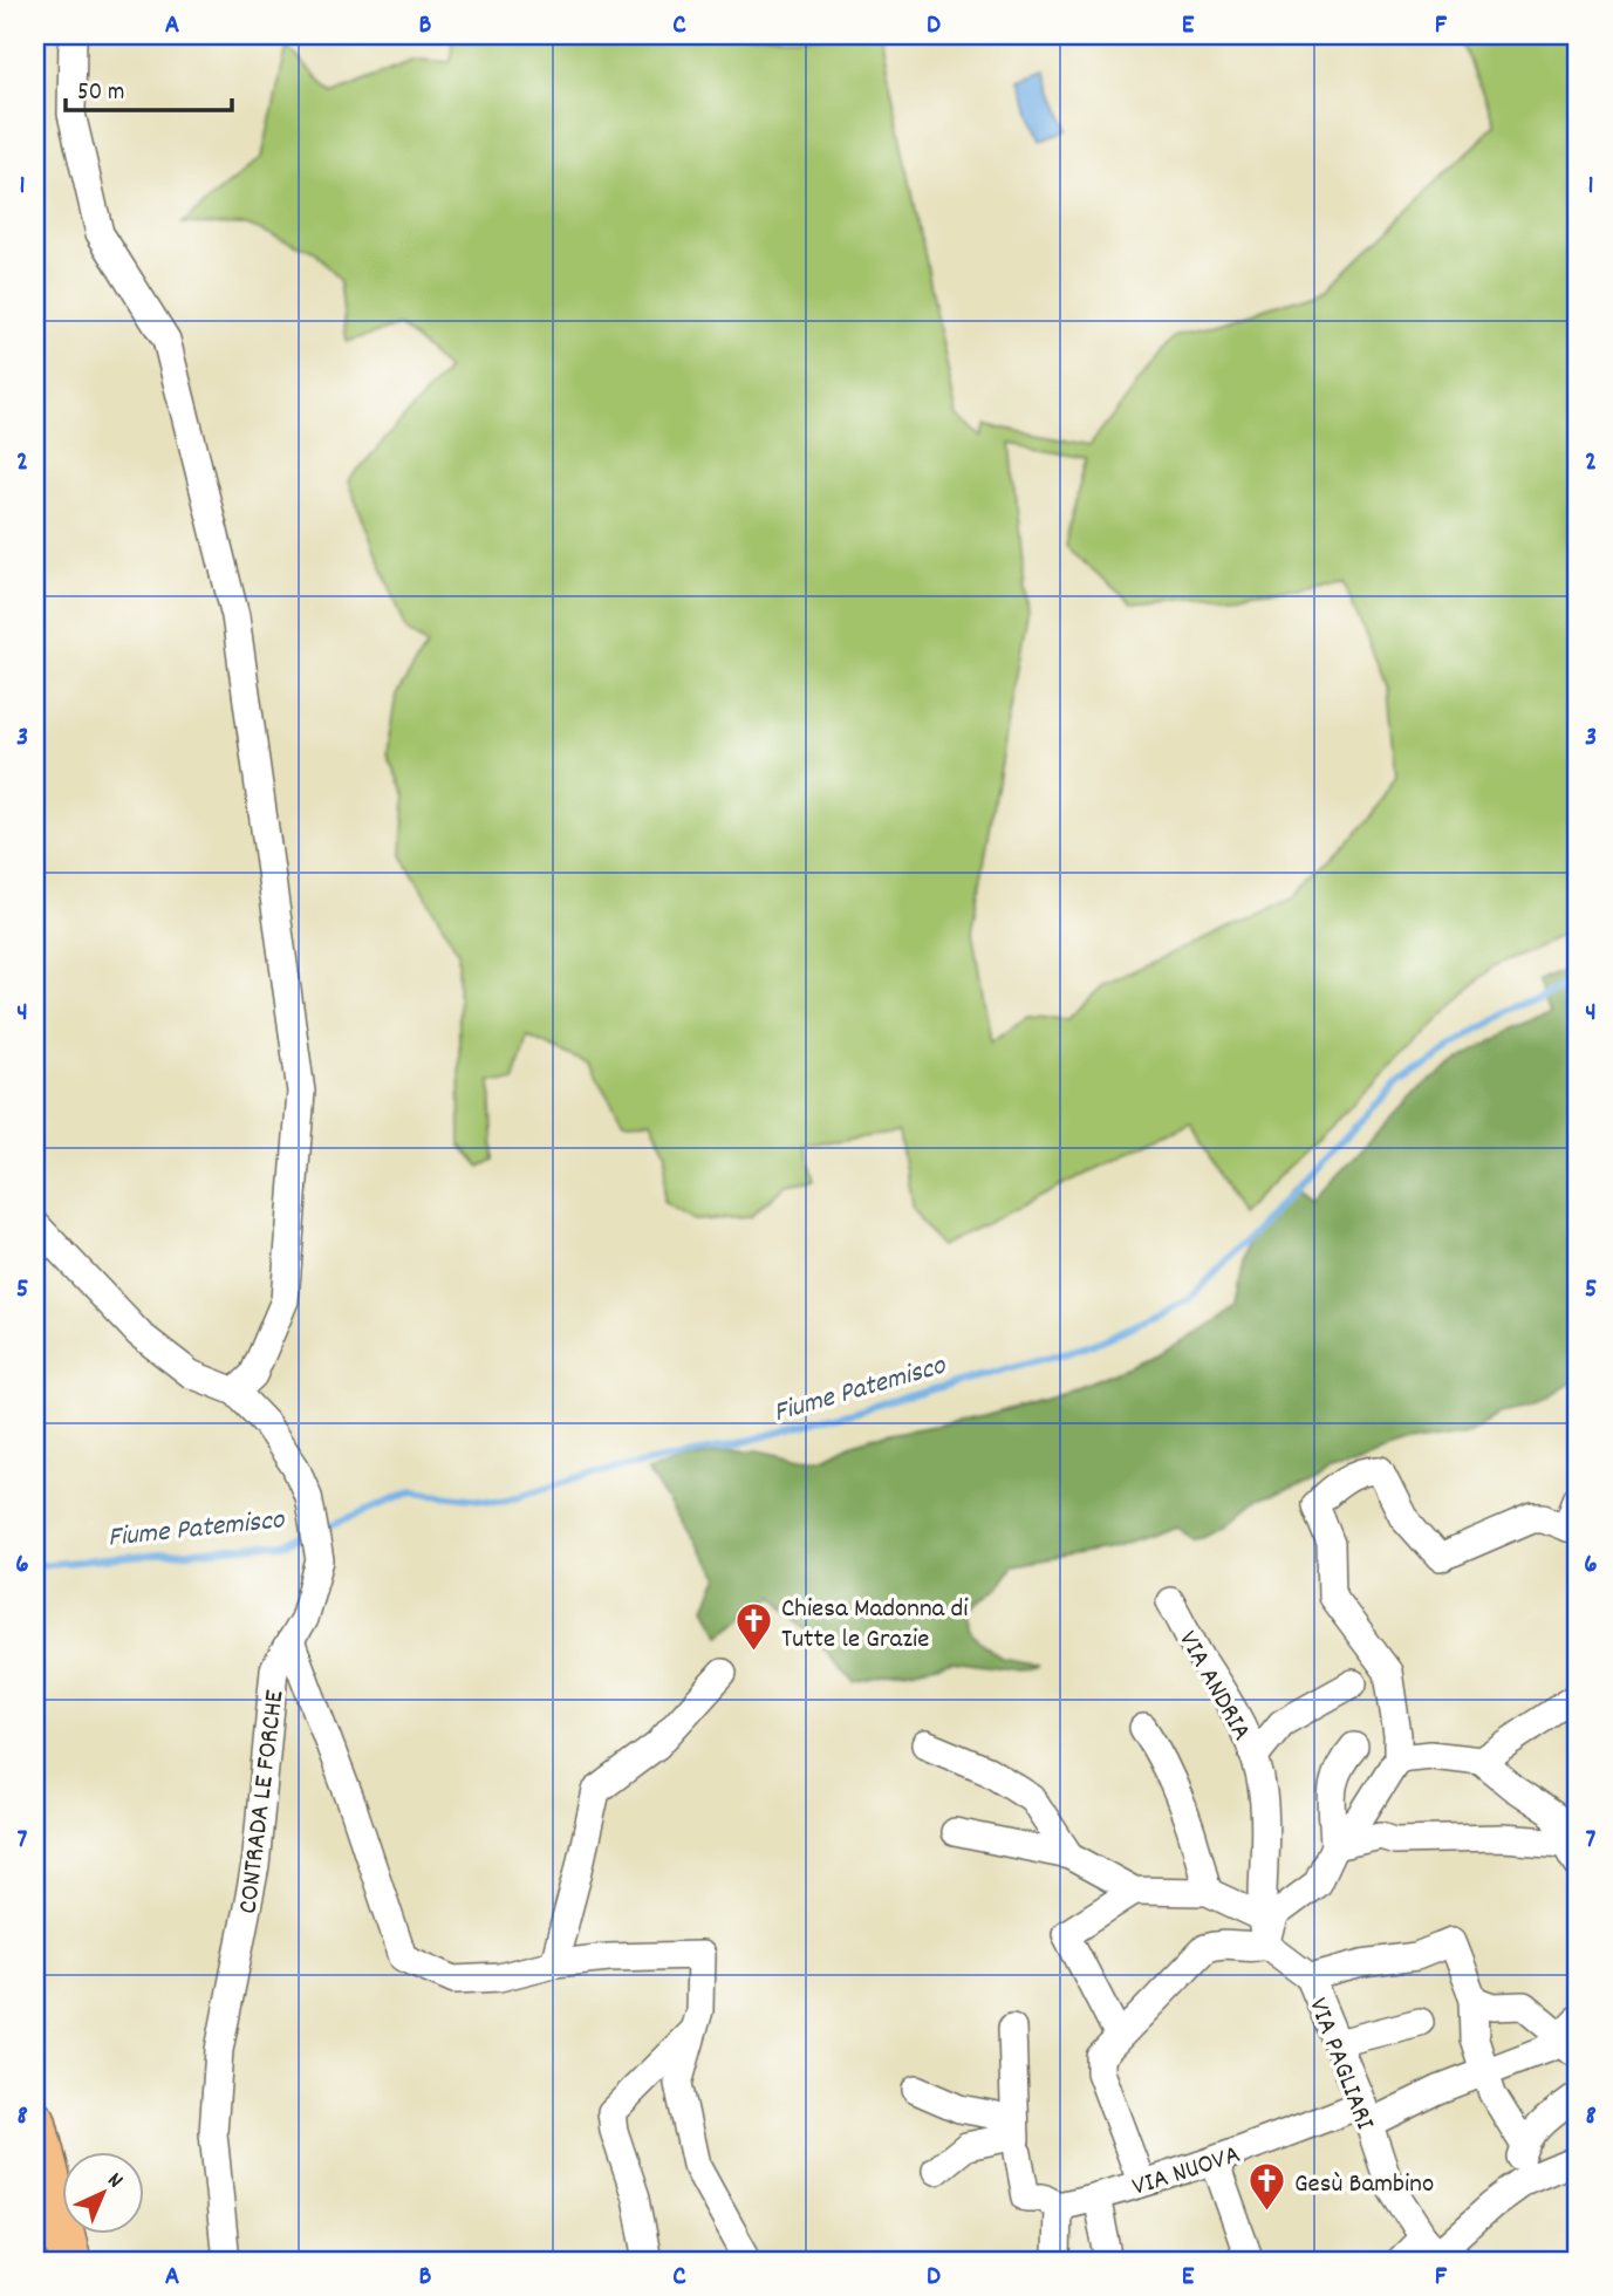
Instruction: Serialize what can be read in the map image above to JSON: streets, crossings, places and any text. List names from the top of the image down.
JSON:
{
  "streets": {
    "street": [
      "VIA ANDRIA",
      "CONTRADA LE FORCHE",
      "VIA PAGLIARI",
      "VIA NUOVA"
    ]
  },
  "crossings": [
    ["VIA PAGLIARI", "VIA NUOVA"]
  ],
  "water": ["Fiume Patemisco"],
  "places": {
    "church": ["Chiesa Madonna di Tutte le Grazie", "Gesù Bambino"]
  },
  "scale_bar": "50 m",
  "north": "top right",
  "grid": {
    "columns": [
      "A",
      "B",
      "C",
      "D",
      "E",
      "F"
    ],
    "rows": [
      "1",
      "2",
      "3",
      "4",
      "5",
      "6",
      "7",
      "8"
    ]
  }
}
